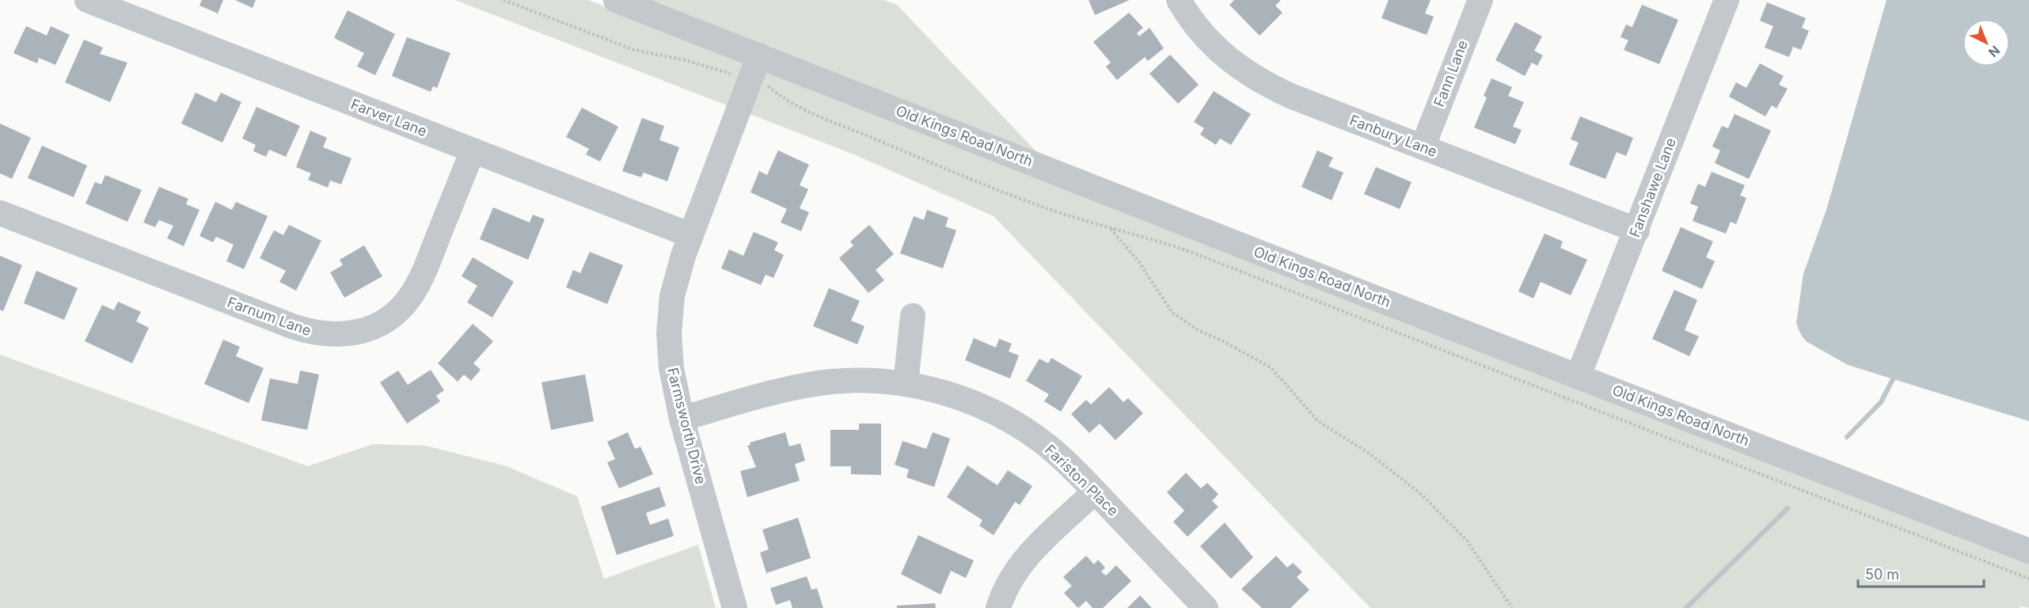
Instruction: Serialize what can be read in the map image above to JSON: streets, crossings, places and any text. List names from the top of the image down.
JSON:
{
  "streets": {
    "street": [
      "Fann Lane",
      "Farver Lane",
      "Old Kings Road North",
      "Fanbury Lane",
      "Fanshawe Lane",
      "Farnum Lane",
      "Farmsworth Drive",
      "Fariston Place"
    ]
  },
  "crossings": [
    ["Fann Lane", "Fanbury Lane"],
    ["Farver Lane", "Farnum Lane"],
    ["Farver Lane", "Farmsworth Drive"],
    ["Old Kings Road North", "Fanshawe Lane"],
    ["Old Kings Road North", "Farmsworth Drive"],
    ["Fanbury Lane", "Fanshawe Lane"],
    ["Farmsworth Drive", "Fariston Place"]
  ],
  "scale_bar": "50 m",
  "north": "bottom right"
}
